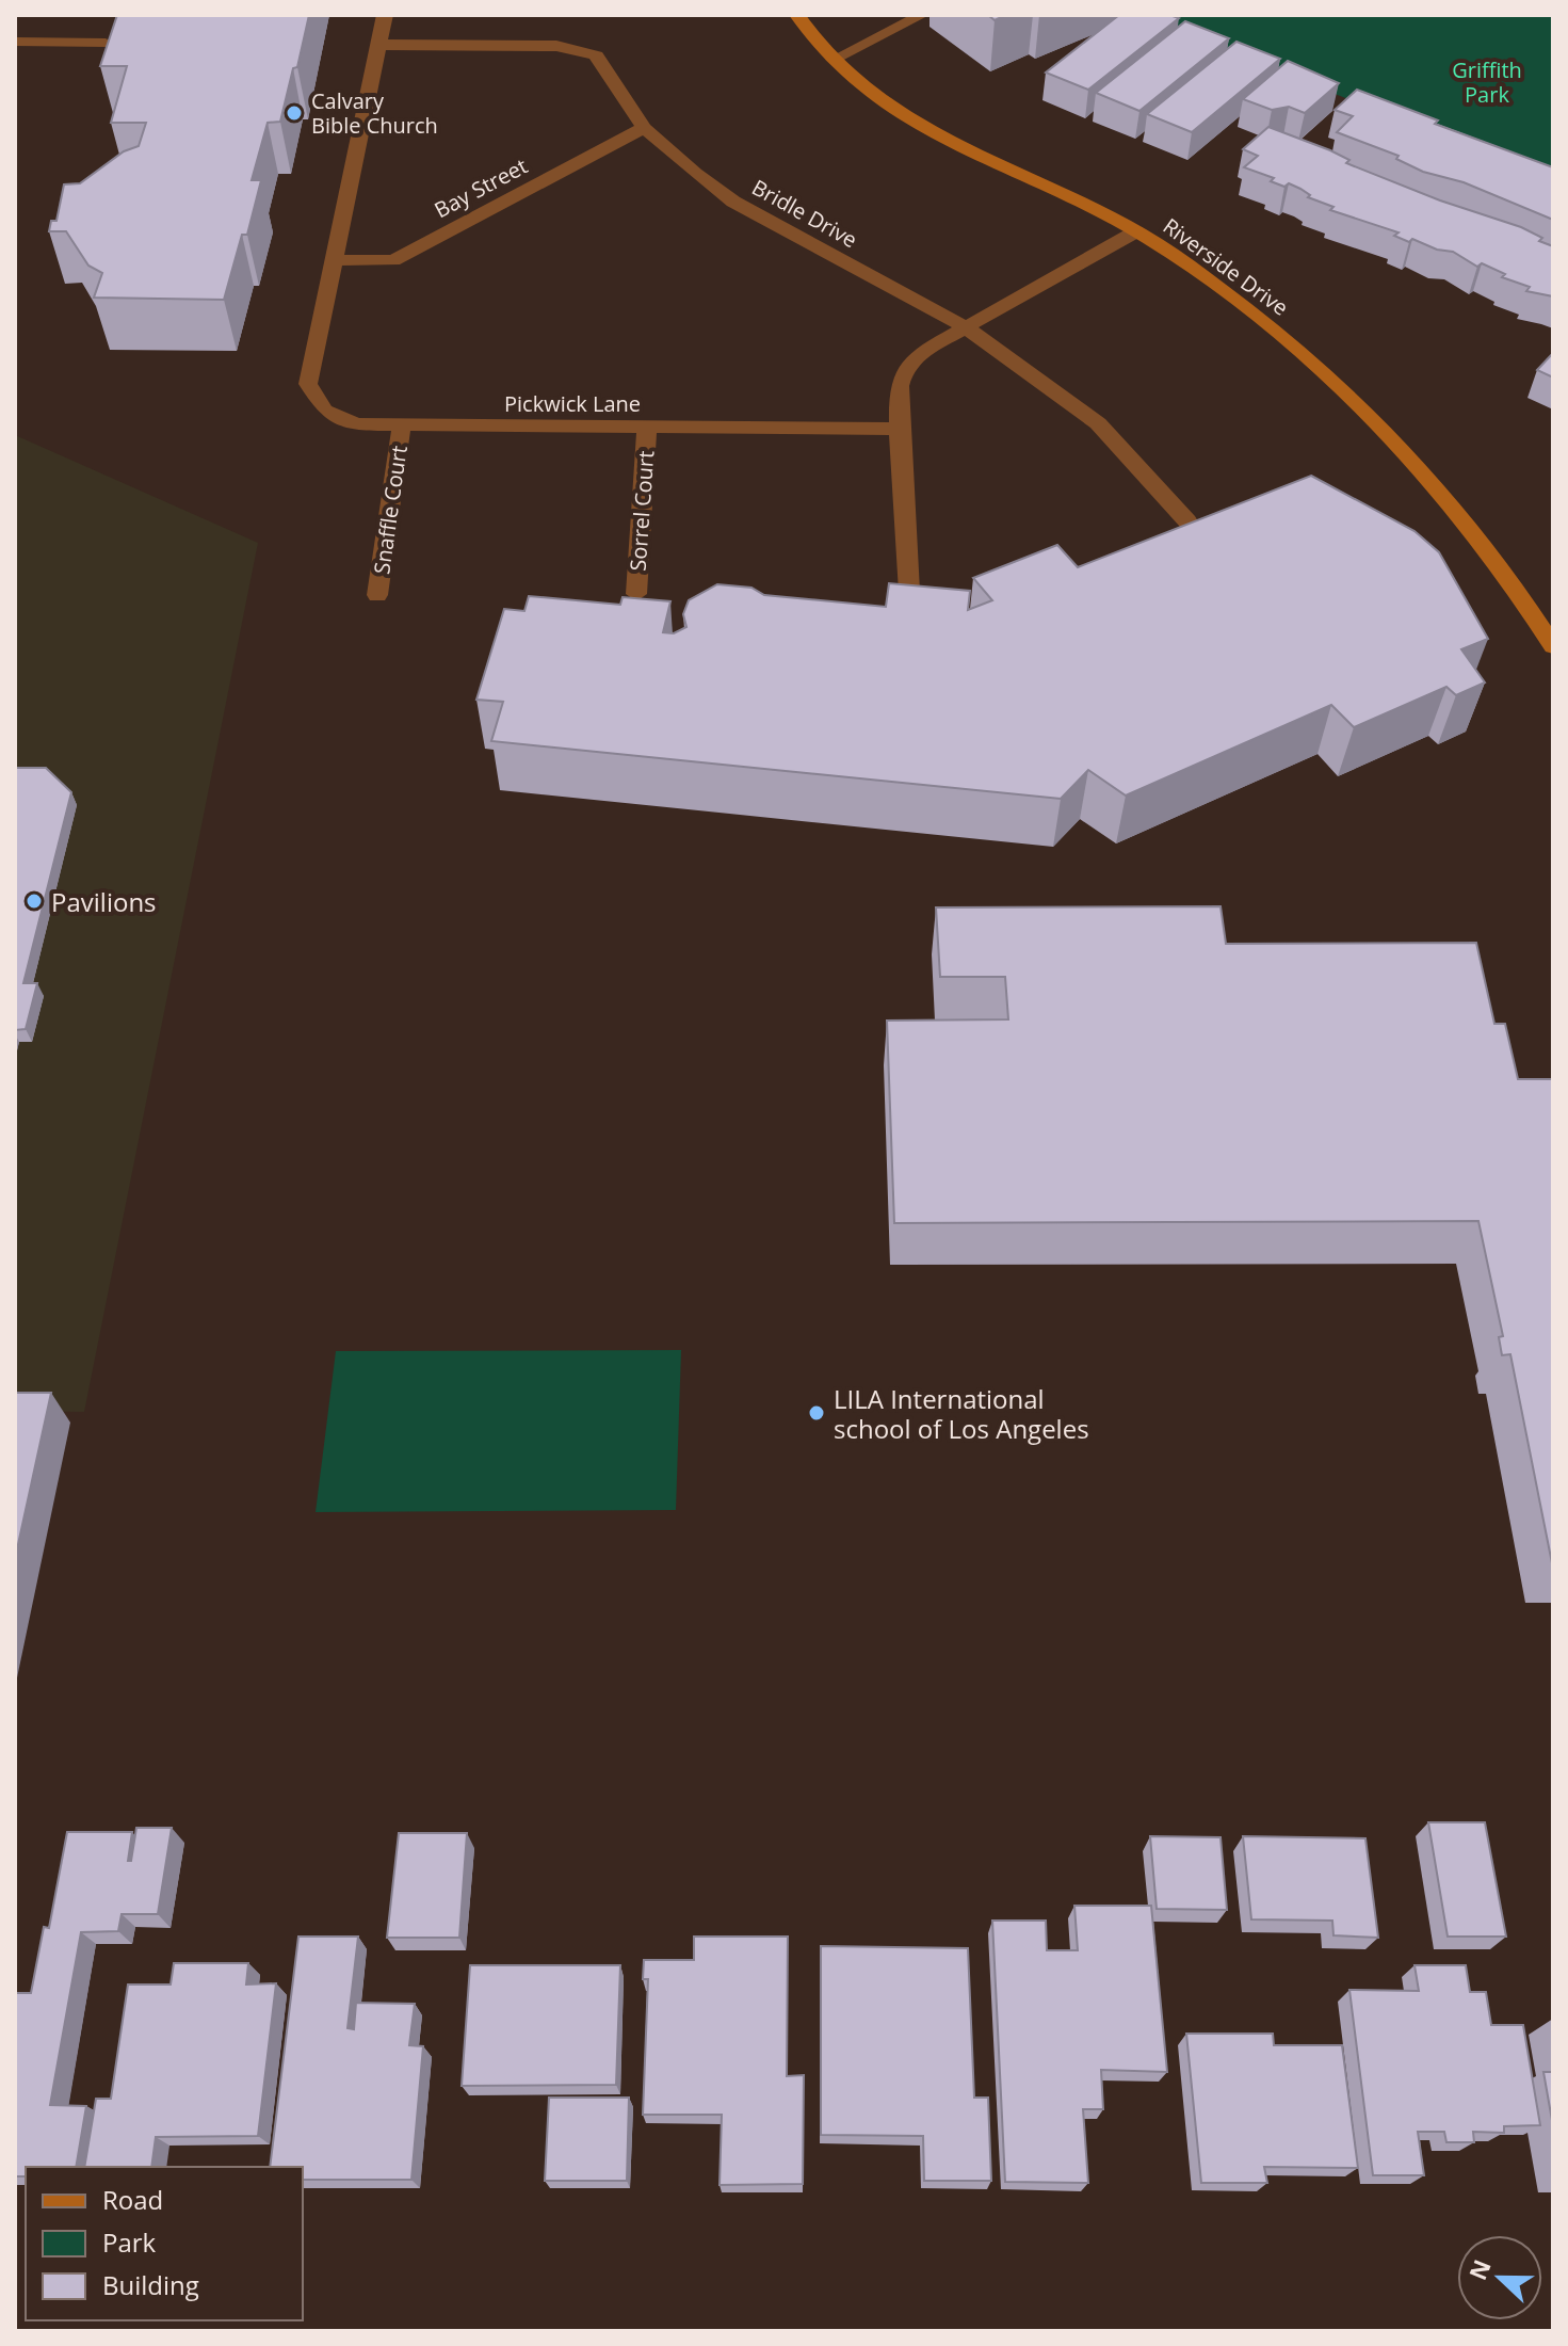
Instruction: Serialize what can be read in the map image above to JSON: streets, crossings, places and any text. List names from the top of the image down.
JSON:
{
  "streets": {
    "main road": ["Riverside Drive"],
    "street": [
      "Bay Street",
      "Bridle Drive",
      "Pickwick Lane",
      "Snaffle Court",
      "Sorrel Court"
    ]
  },
  "crossings": [
    ["Bay Street", "Bridle Drive"],
    ["Bay Street", "Pickwick Lane"],
    ["Bridle Drive", "Pickwick Lane"],
    ["Pickwick Lane", "Snaffle Court"],
    ["Pickwick Lane", "Sorrel Court"]
  ],
  "parks": ["Griffith Park"],
  "places": ["Calvary Bible Church", "Pavilions", "LILA International school of Los Angeles"],
  "legend": ["Road", "Park", "Building"],
  "north": "left"
}
